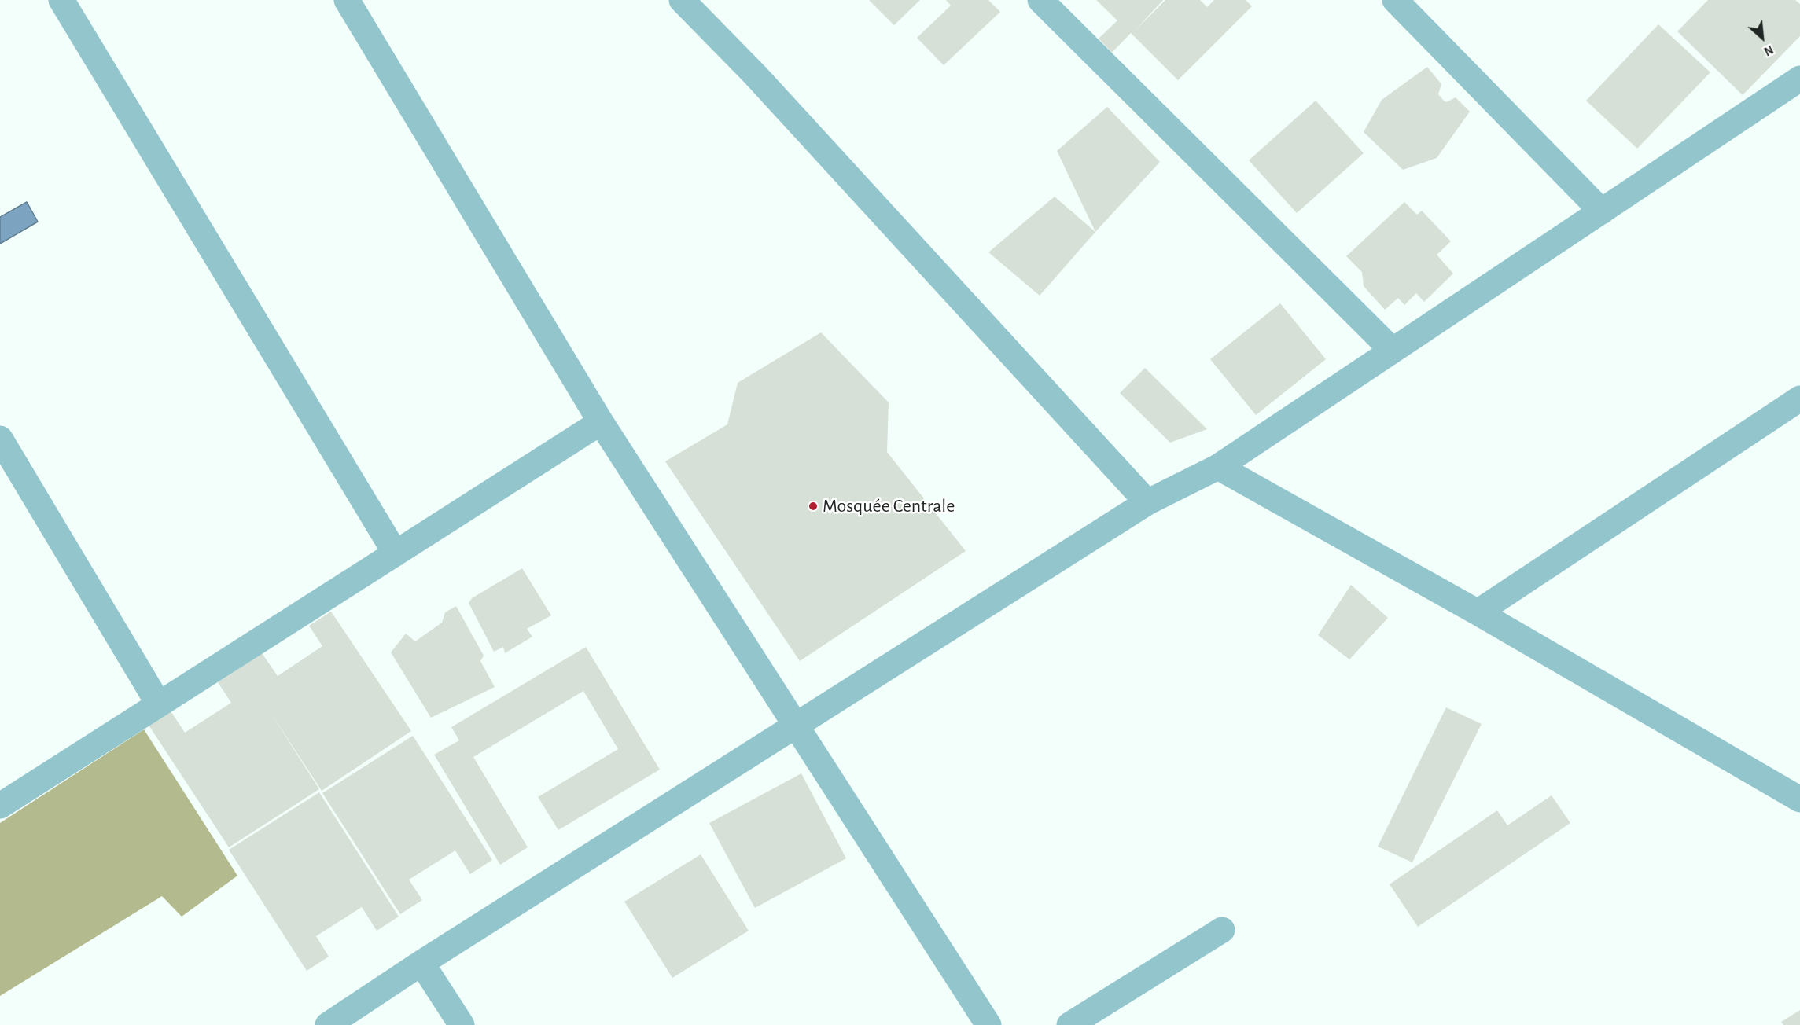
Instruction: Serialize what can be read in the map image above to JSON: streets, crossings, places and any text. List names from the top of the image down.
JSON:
{
  "places": ["Mosquée Centrale"],
  "north": "bottom right"
}
